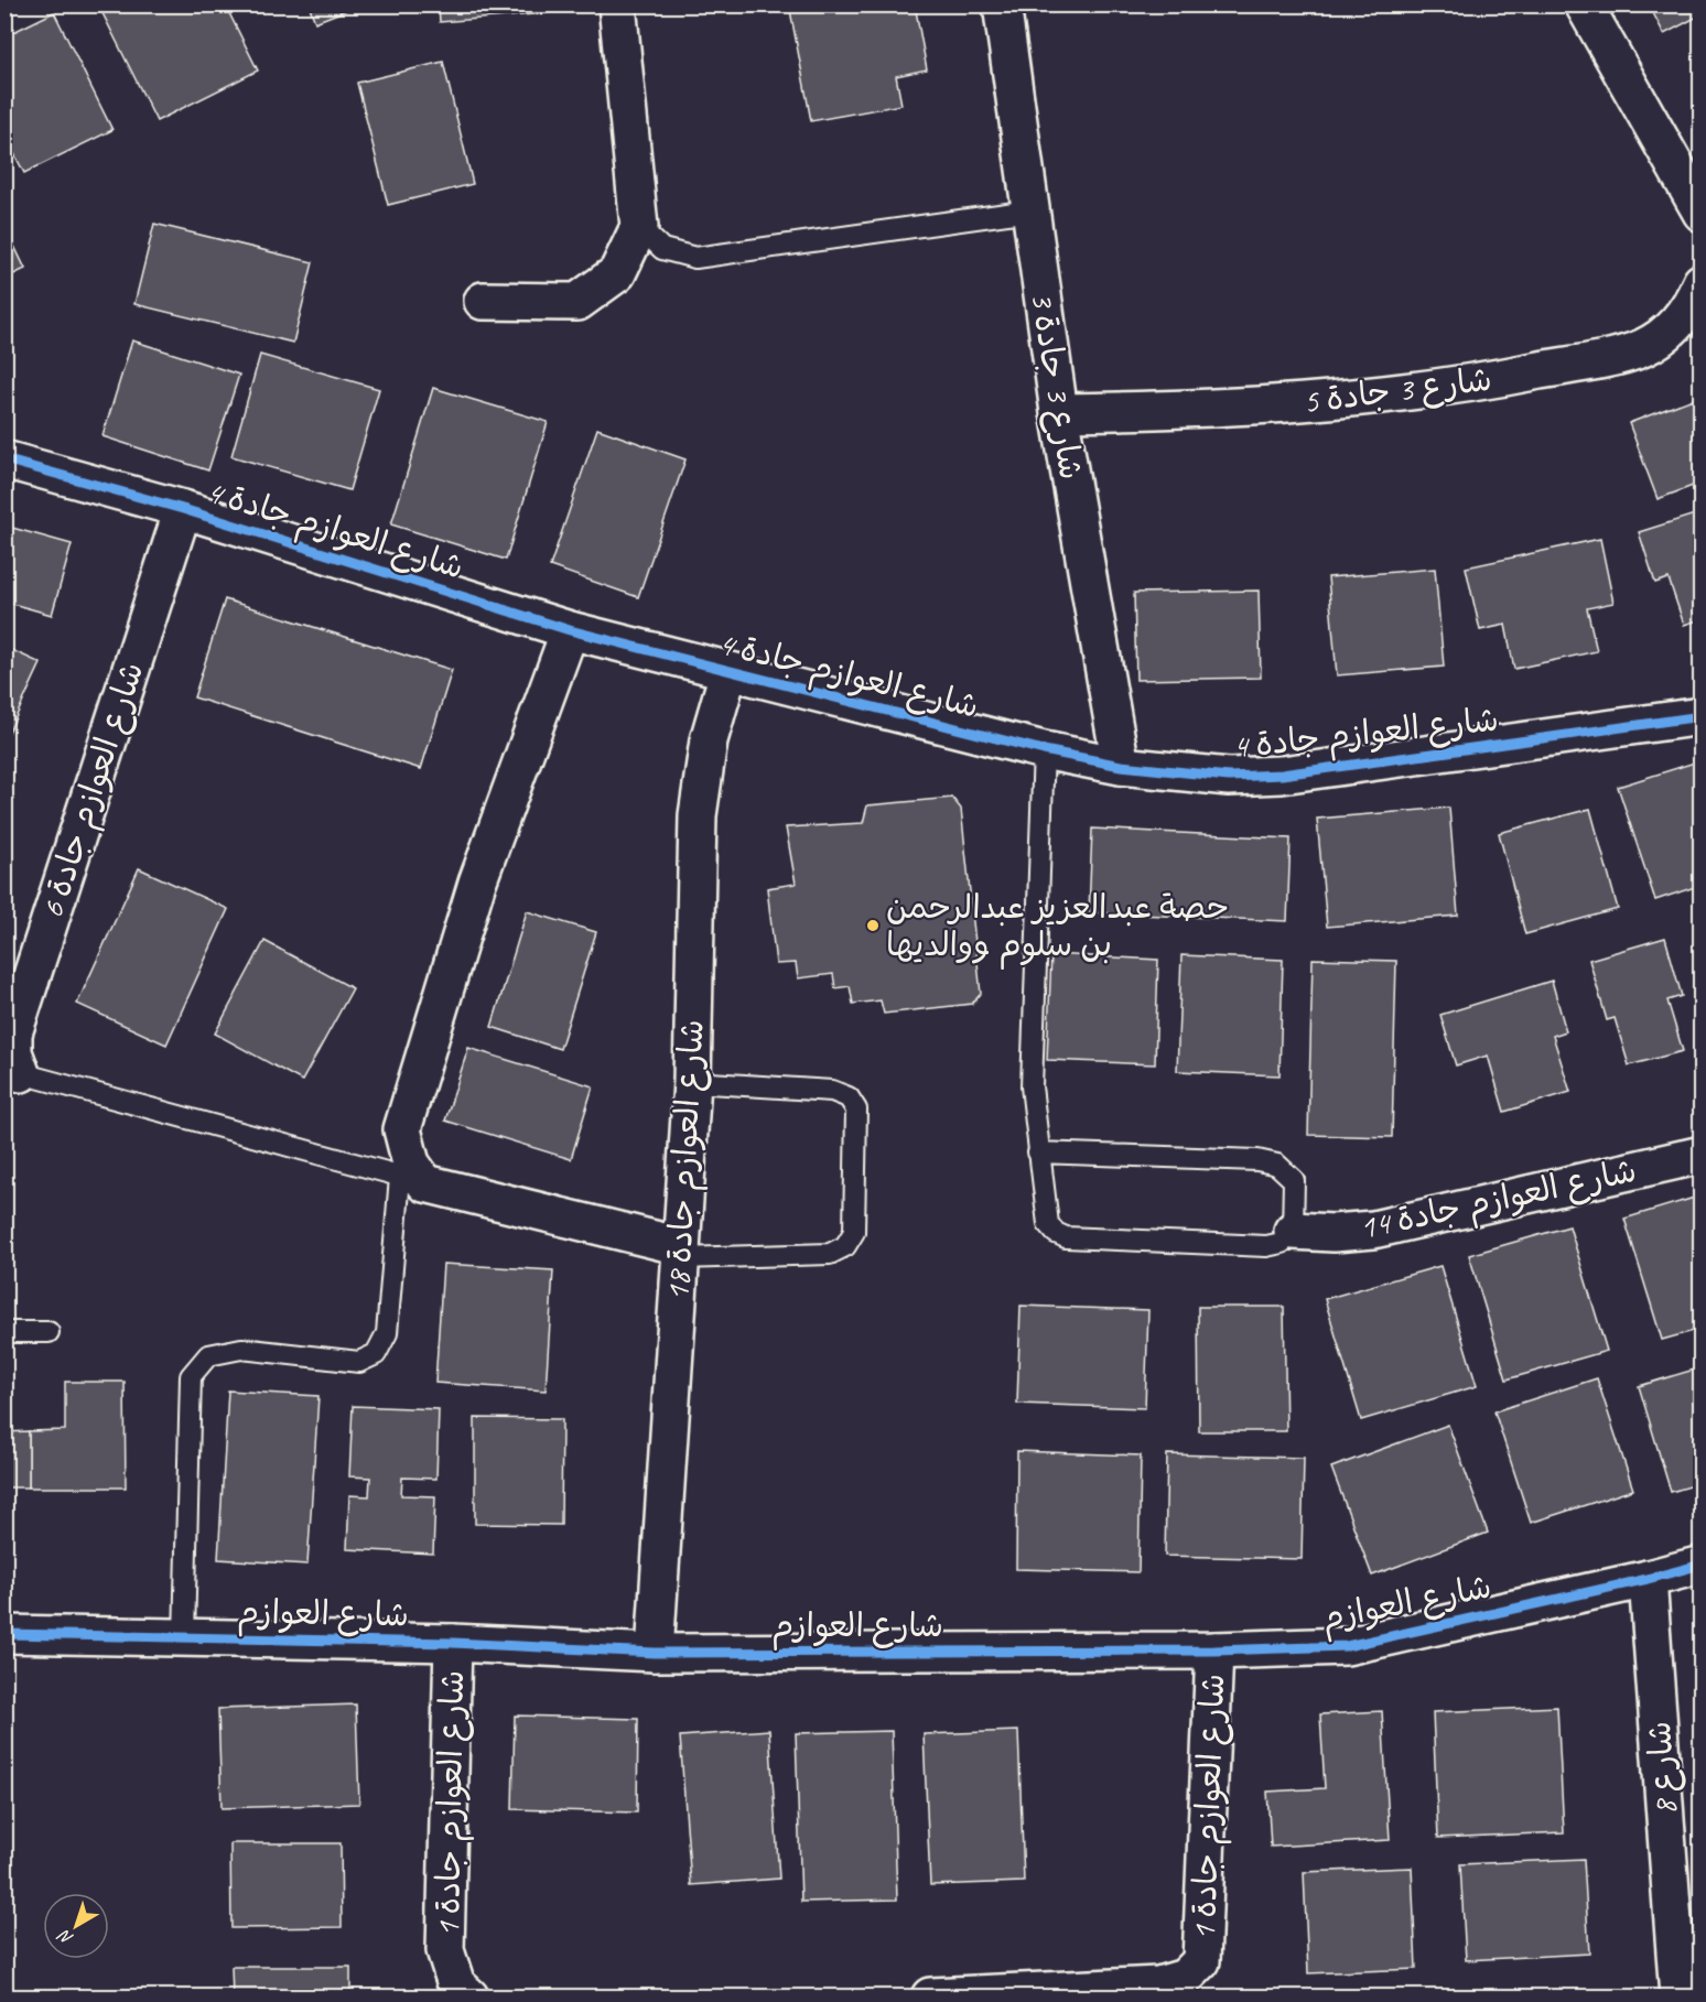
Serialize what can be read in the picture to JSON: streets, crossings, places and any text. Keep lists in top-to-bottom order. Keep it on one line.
{"streets":{"street":["شارع 3 جادة 3","شارع 3 جادة 5","شارع العوازم جادة 4","شارع العوازم جادة 6","شارع العوازم جادة 18","شارع العوازم جادة 14","شارع العوازم","شارع 8","شارع العوازم جادة 1"]},"crossings":[["شارع 3 جادة 3","شارع 3 جادة 5"],["شارع 3 جادة 3","شارع العوازم جادة 4"],["شارع العوازم جادة 4","شارع العوازم جادة 6"],["شارع العوازم جادة 4","شارع العوازم جادة 18"],["شارع العوازم جادة 18","شارع العوازم"],["شارع العوازم","شارع 8"],["شارع العوازم","شارع العوازم جادة 1"]],"places":["حصة عبدالعزيز عبدالرحمن بن سلوم ووالديها"],"north":"bottom left"}
